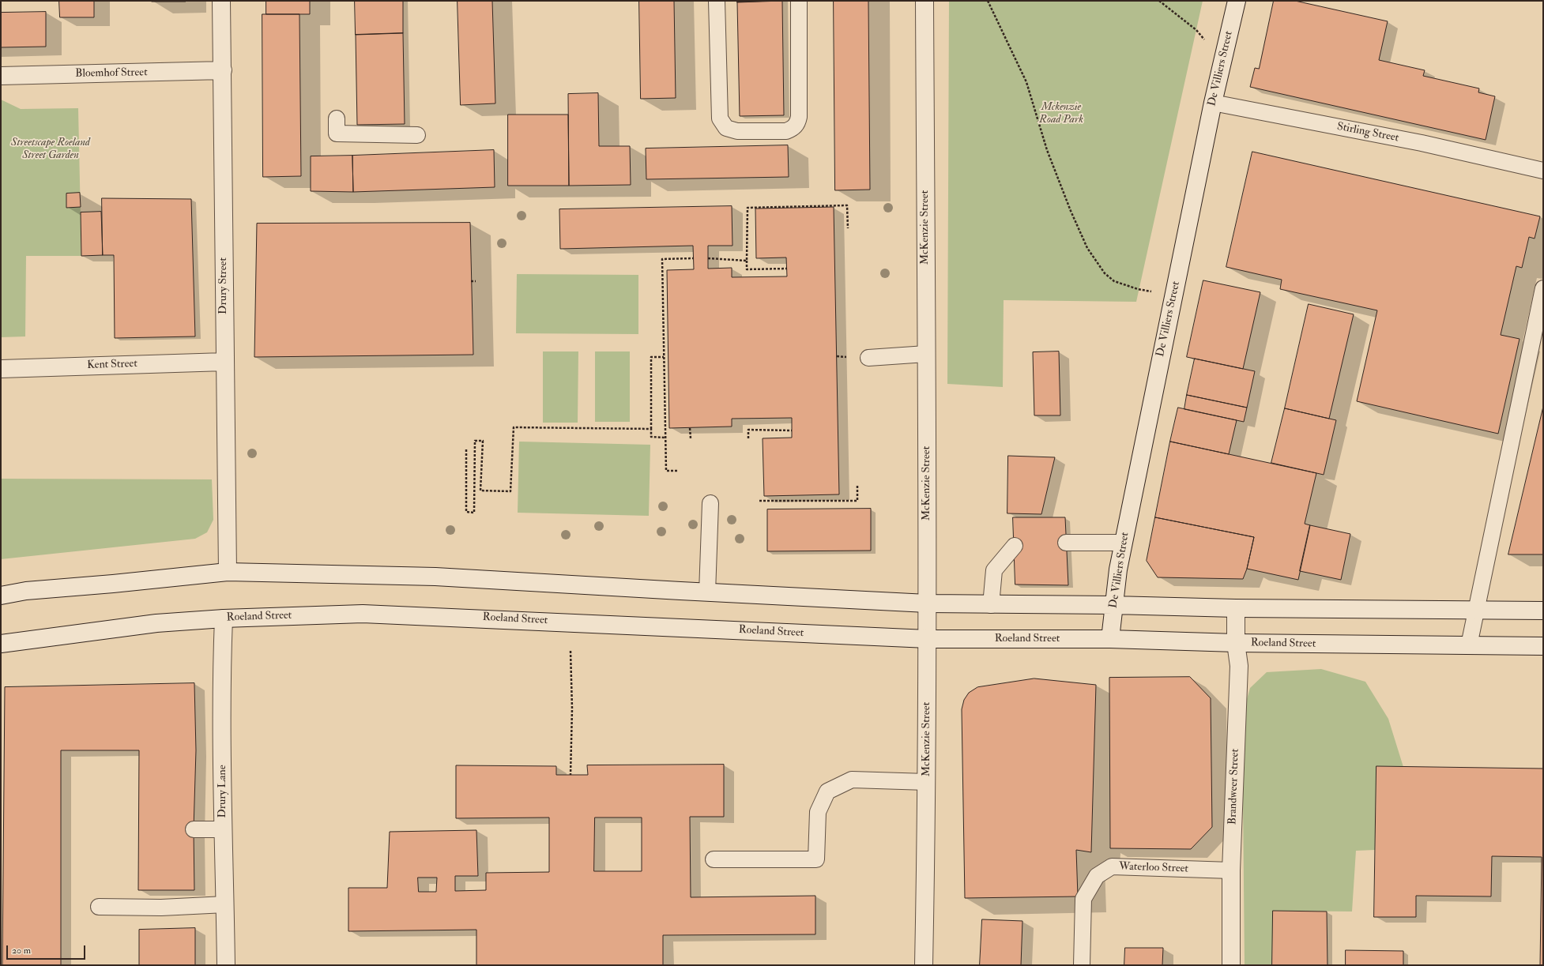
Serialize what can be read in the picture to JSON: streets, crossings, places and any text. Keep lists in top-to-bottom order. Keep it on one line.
{"streets":{"main road":["De Villiers Street","Bloemhof Street","McKenzie Street","Drury Street","Kent Street","Roeland Street","Brandweer Street","Drury Lane"],"lane":["Stirling Street","Waterloo Street"]},"crossings":[["De Villiers Street","Stirling Street"],["De Villiers Street","Roeland Street"],["Bloemhof Street","Drury Street"],["McKenzie Street","Roeland Street"],["Drury Street","Kent Street"],["Roeland Street","Brandweer Street"],["Roeland Street","Drury Lane"],["Brandweer Street","Waterloo Street"]],"parks":["Mckenzie Road Park","Streetscape Roeland Street Garden"],"scale_bar":"20 m"}
